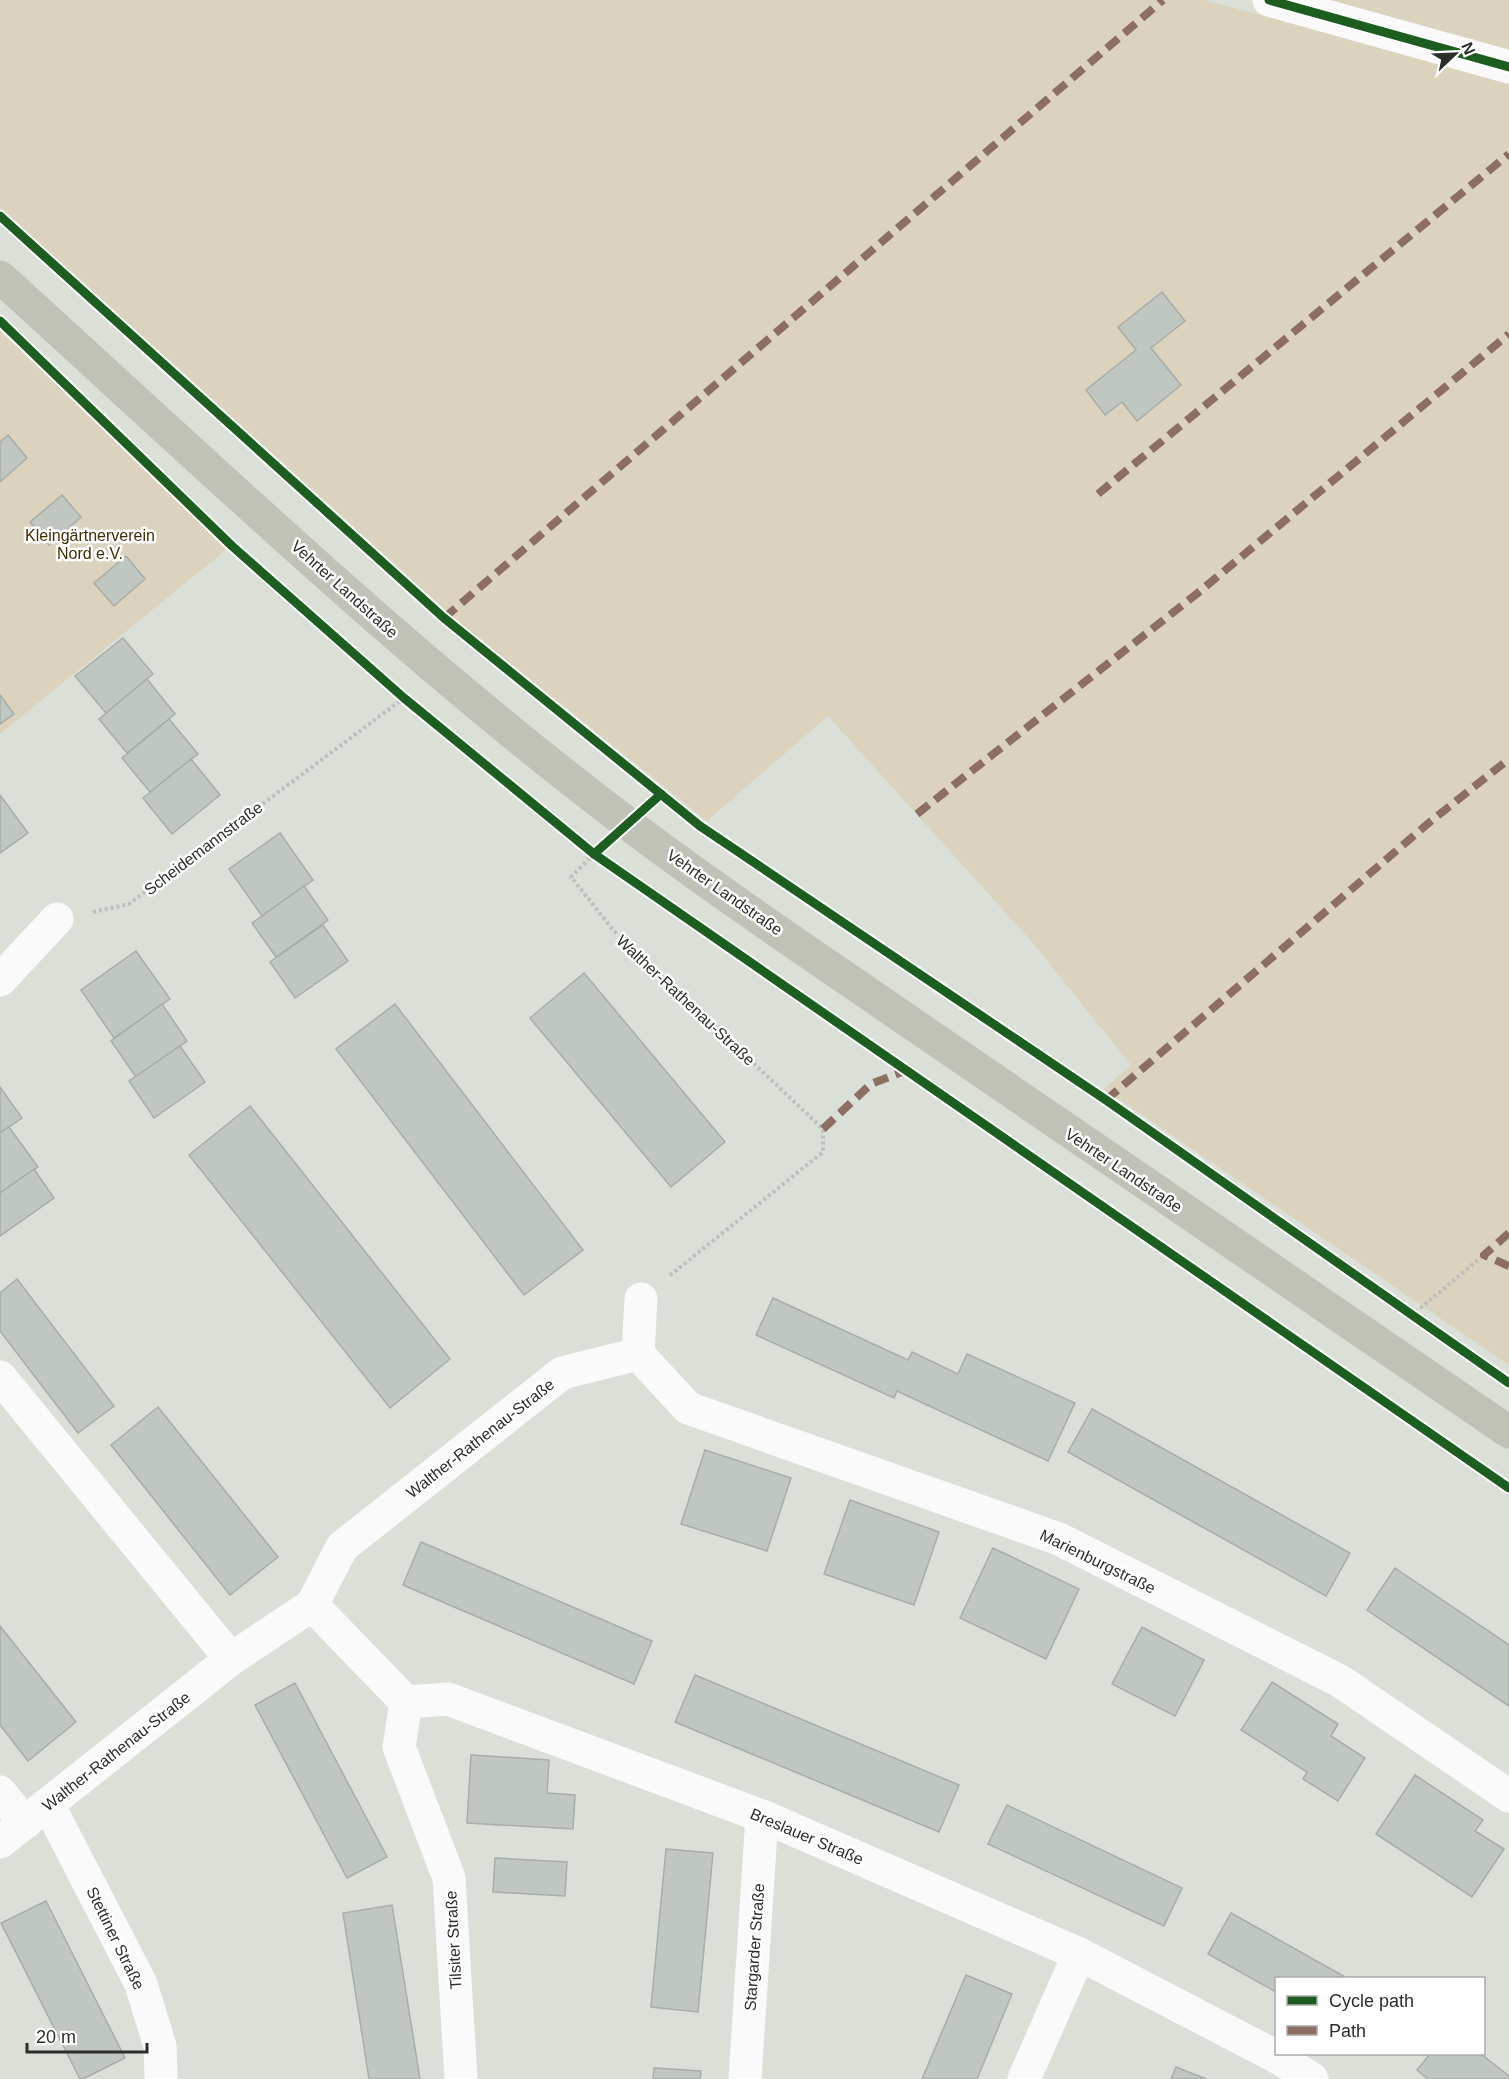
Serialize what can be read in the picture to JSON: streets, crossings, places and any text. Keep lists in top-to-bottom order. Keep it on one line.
{"streets":{"main road":["Vehrter Landstraße"],"street":["Walther-Rathenau-Straße","Marienburgstraße","Breslauer Straße","Stettiner Straße","Tilsiter Straße","Stargarder Straße"],"path":["Scheidemannstraße"]},"crossings":[["Walther-Rathenau-Straße","Marienburgstraße"],["Walther-Rathenau-Straße","Stettiner Straße"],["Breslauer Straße","Tilsiter Straße"],["Breslauer Straße","Stargarder Straße"]],"parks":["Kleingärtnerverein Nord e.V."],"legend":["Cycle path","Path"],"scale_bar":"20 m","north":"top right"}
